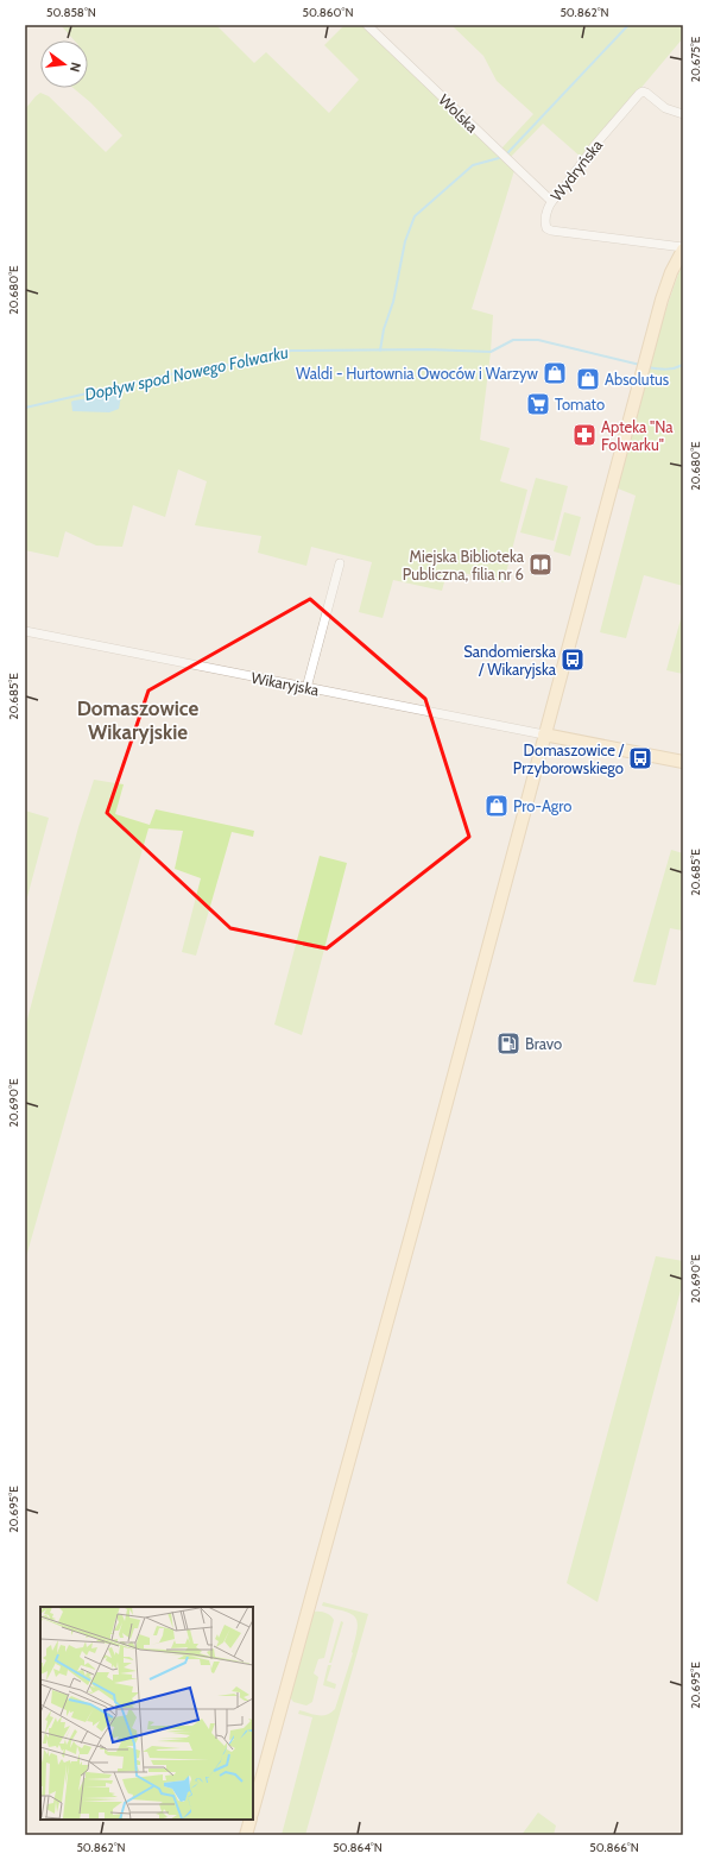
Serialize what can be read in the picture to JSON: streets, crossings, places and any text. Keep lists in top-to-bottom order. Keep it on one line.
{"streets":{"street":["Wolska","Wydryńska","Wikaryjska"]},"crossings":[["Wolska","Wydryńska"]],"districts":["Domaszowice Wikaryjskie"],"water":["Dopływ spod Nowego Folwarku"],"places":{"shop":["Waldi - Hurtownia Owoców i Warzyw","Absolutus","Pro-Agro"],"supermarket":["Tomato"],"pharmacy":["Apteka \"Na Folwarku\""],"library":["Miejska Biblioteka Publiczna, filia nr 6"],"bus stop":["Sandomierska / Wikaryjska","Domaszowice / Przyborowskiego"],"fuel station":["Bravo"]},"north":"right","coordinates":["50.858°N","50.860°N","50.862°N","20.675°E","20.680°E","20.685°E","20.690°E","20.695°E","50.864°N","50.866°N"]}
